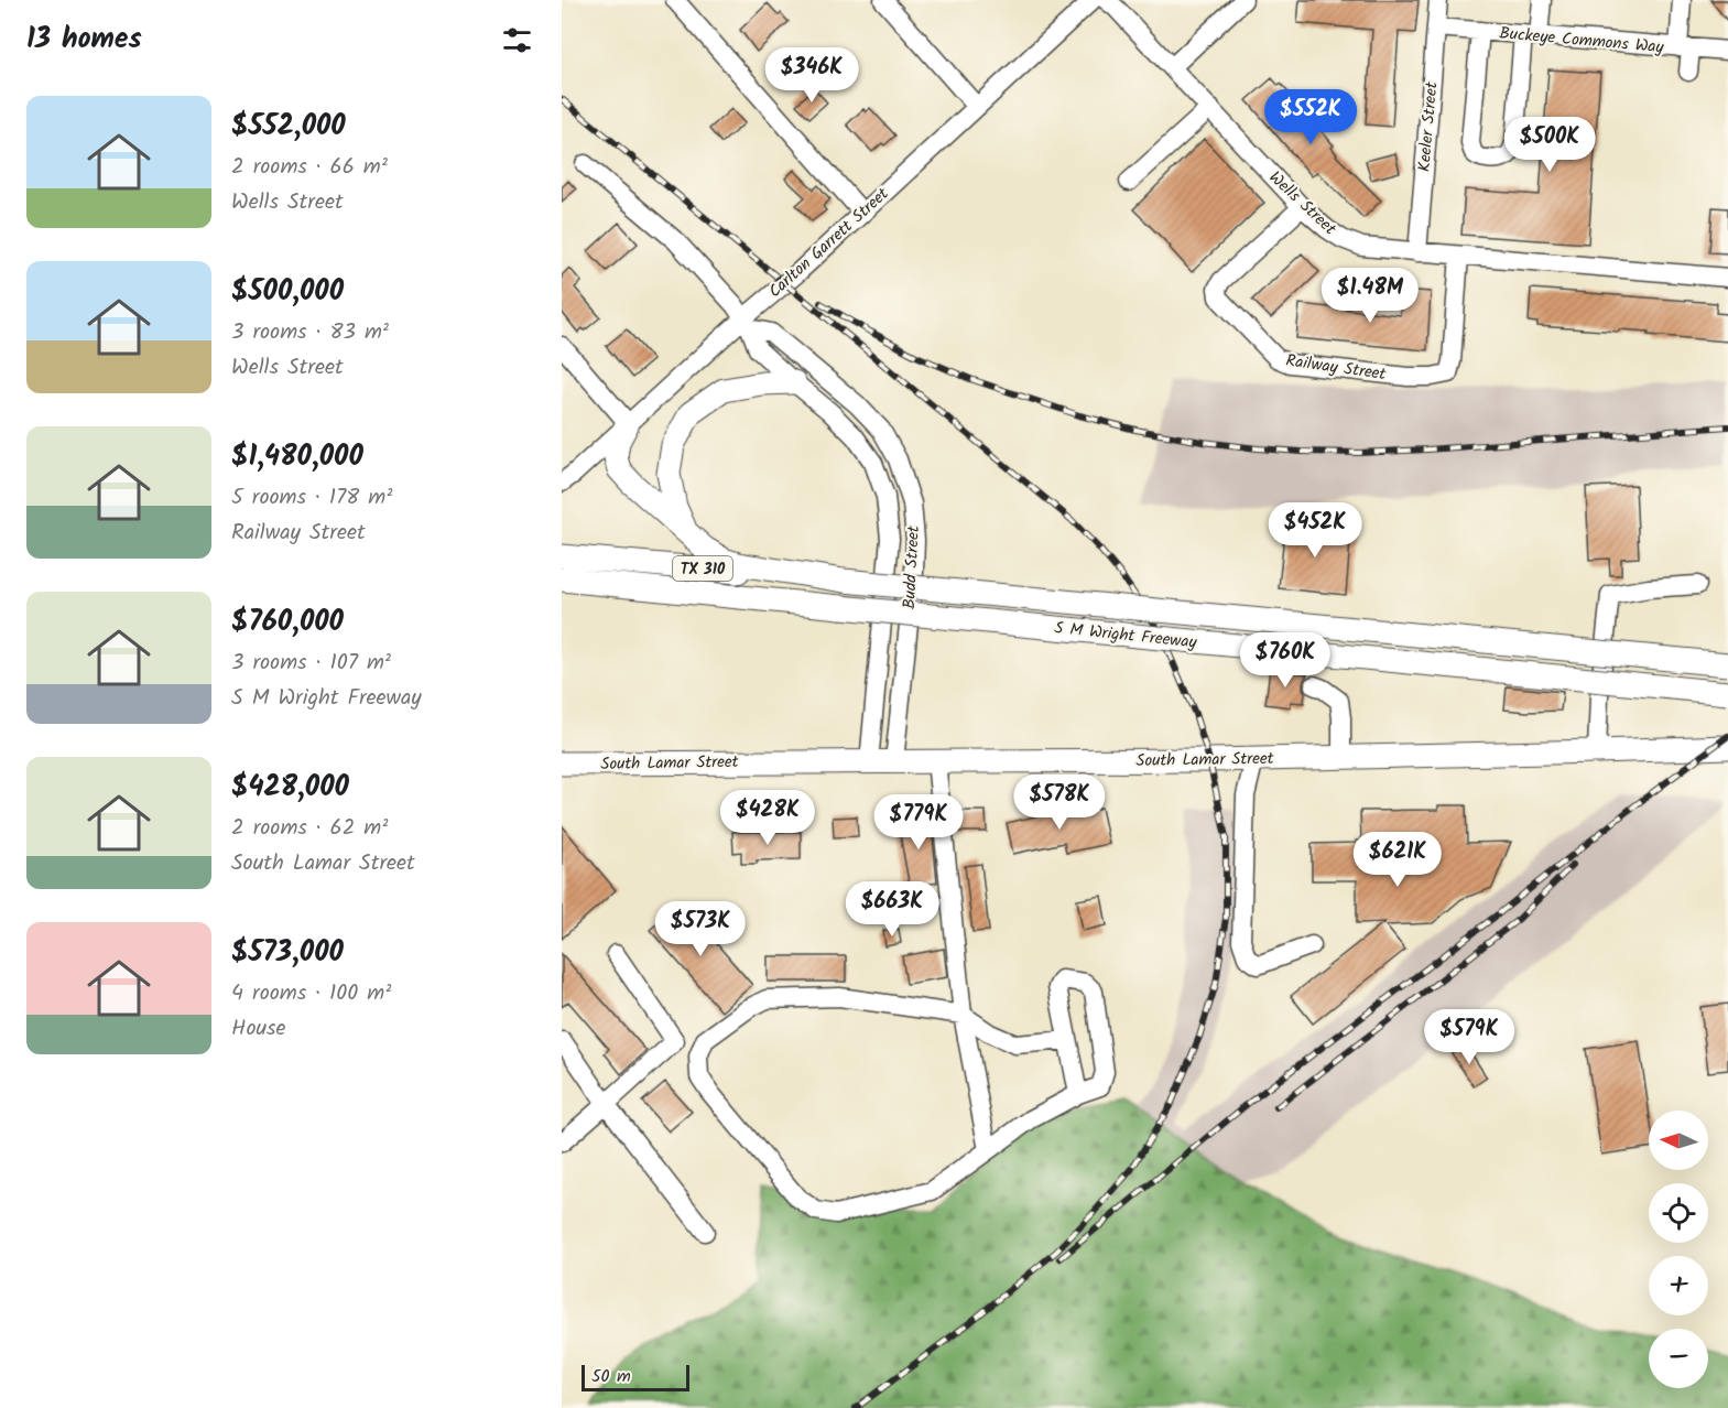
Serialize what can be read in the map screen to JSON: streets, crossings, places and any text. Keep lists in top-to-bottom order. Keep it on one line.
{"streets":{"main road":["TX 310","S M Wright Freeway","South Lamar Street"],"street":["Buckeye Commons Way","Keeler Street","Wells Street","Carlton Garrett Street","Railway Street","Budd Street"]},"crossings":[["Buckeye Commons Way","Keeler Street"],["Keeler Street","Wells Street"],["Wells Street","Railway Street"],["Carlton Garrett Street","Budd Street"],["Budd Street","South Lamar Street"]],"scale_bar":"50 m","north":"left","page":{"heading":"13 homes","price":["$346K","$552K","$500K","$1.48M","$452K","$760K","$578K","$428K","$779K","$621K","$663K","$573K","$579K"],"list":[{"name":"$552,000","note":"2 rooms · 66 m² · Wells Street"},{"name":"$500,000","note":"3 rooms · 83 m² · Wells Street"},{"name":"$1,480,000","note":"5 rooms · 178 m² · Railway Street"},{"name":"$760,000","note":"3 rooms · 107 m² · S M Wright Freeway"},{"name":"$428,000","note":"2 rooms · 62 m² · South Lamar Street"},{"name":"$573,000","note":"4 rooms · 100 m² · House"}],"map_buttons":["+","−"],"scale":"50 m"}}
